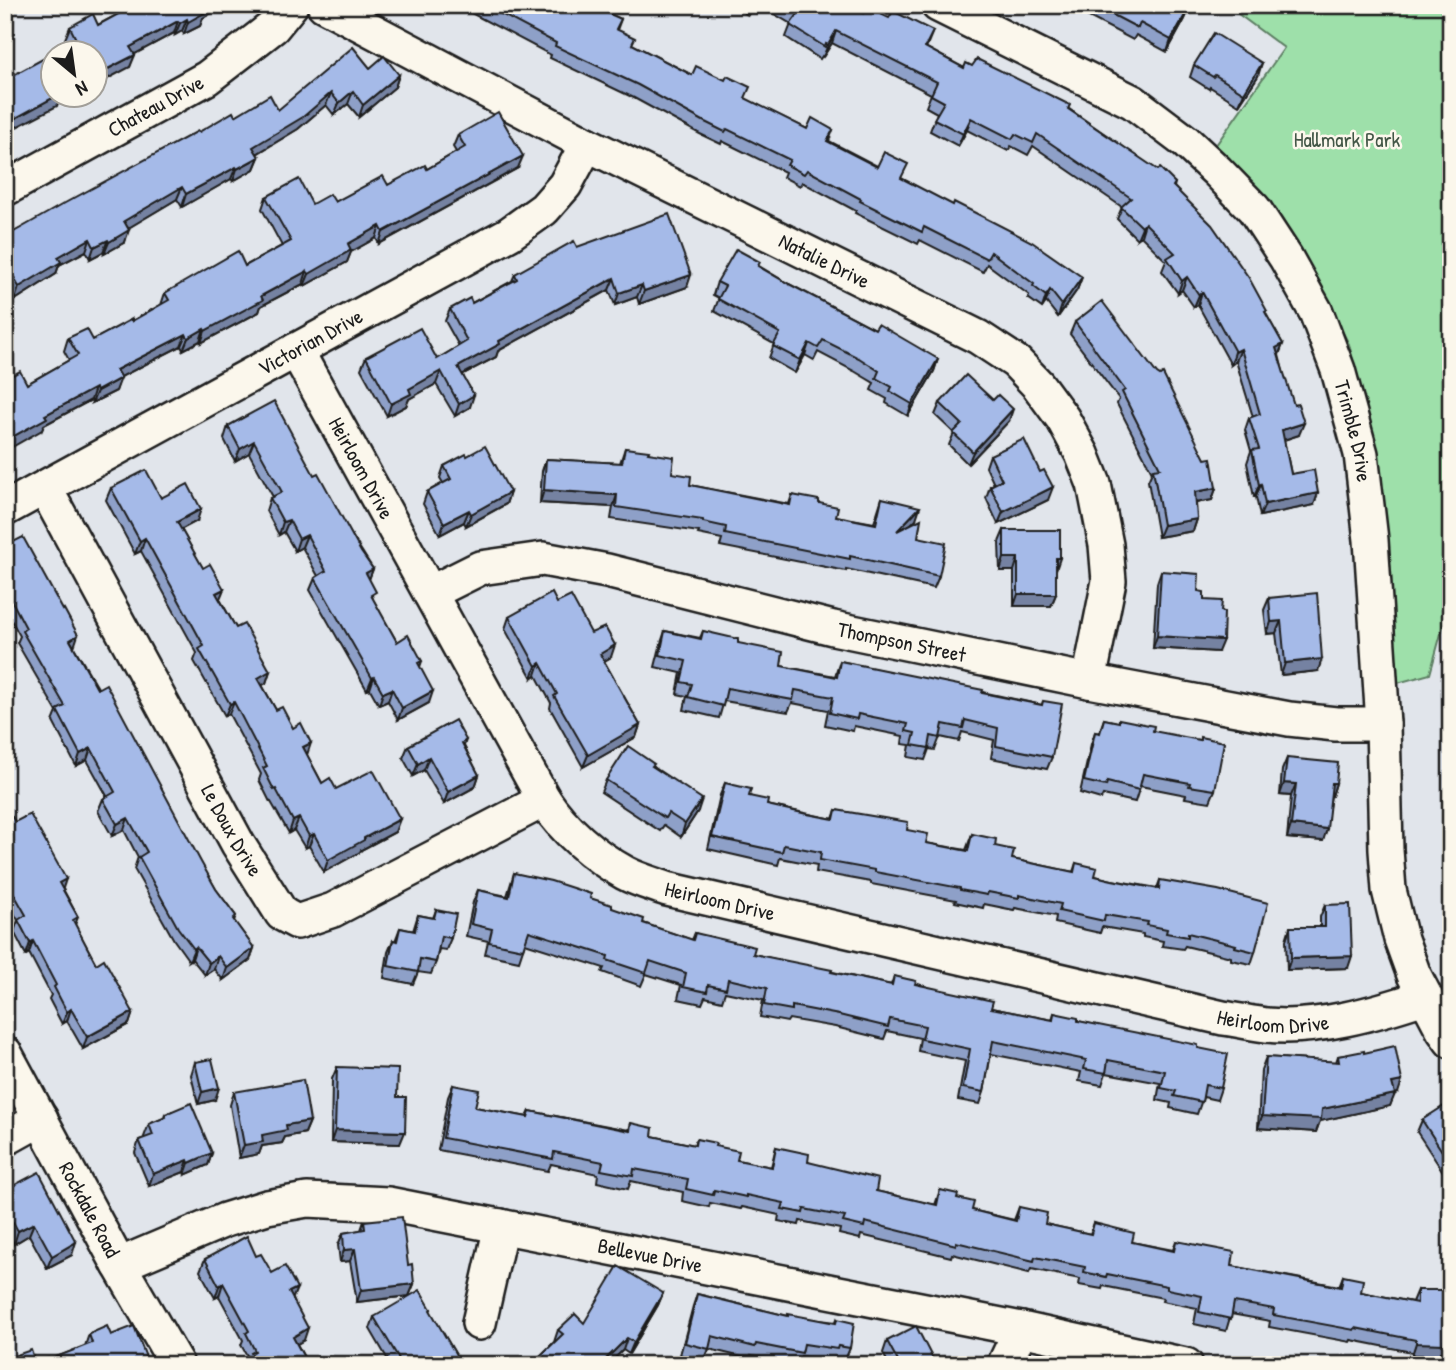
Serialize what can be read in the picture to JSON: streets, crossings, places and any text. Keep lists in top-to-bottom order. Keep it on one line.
{"streets":{"street":["Chateau Drive","Natalie Drive","Victorian Drive","Trimble Drive","Heirloom Drive","Thompson Street","Le Doux Drive","Rockdale Road","Bellevue Drive"]},"crossings":[["Natalie Drive","Victorian Drive"],["Natalie Drive","Thompson Street"],["Victorian Drive","Heirloom Drive"],["Victorian Drive","Le Doux Drive"],["Trimble Drive","Heirloom Drive"],["Trimble Drive","Thompson Street"],["Heirloom Drive","Thompson Street"],["Heirloom Drive","Le Doux Drive"],["Rockdale Road","Bellevue Drive"]],"parks":["Hallmark Park"],"north":"bottom right"}
